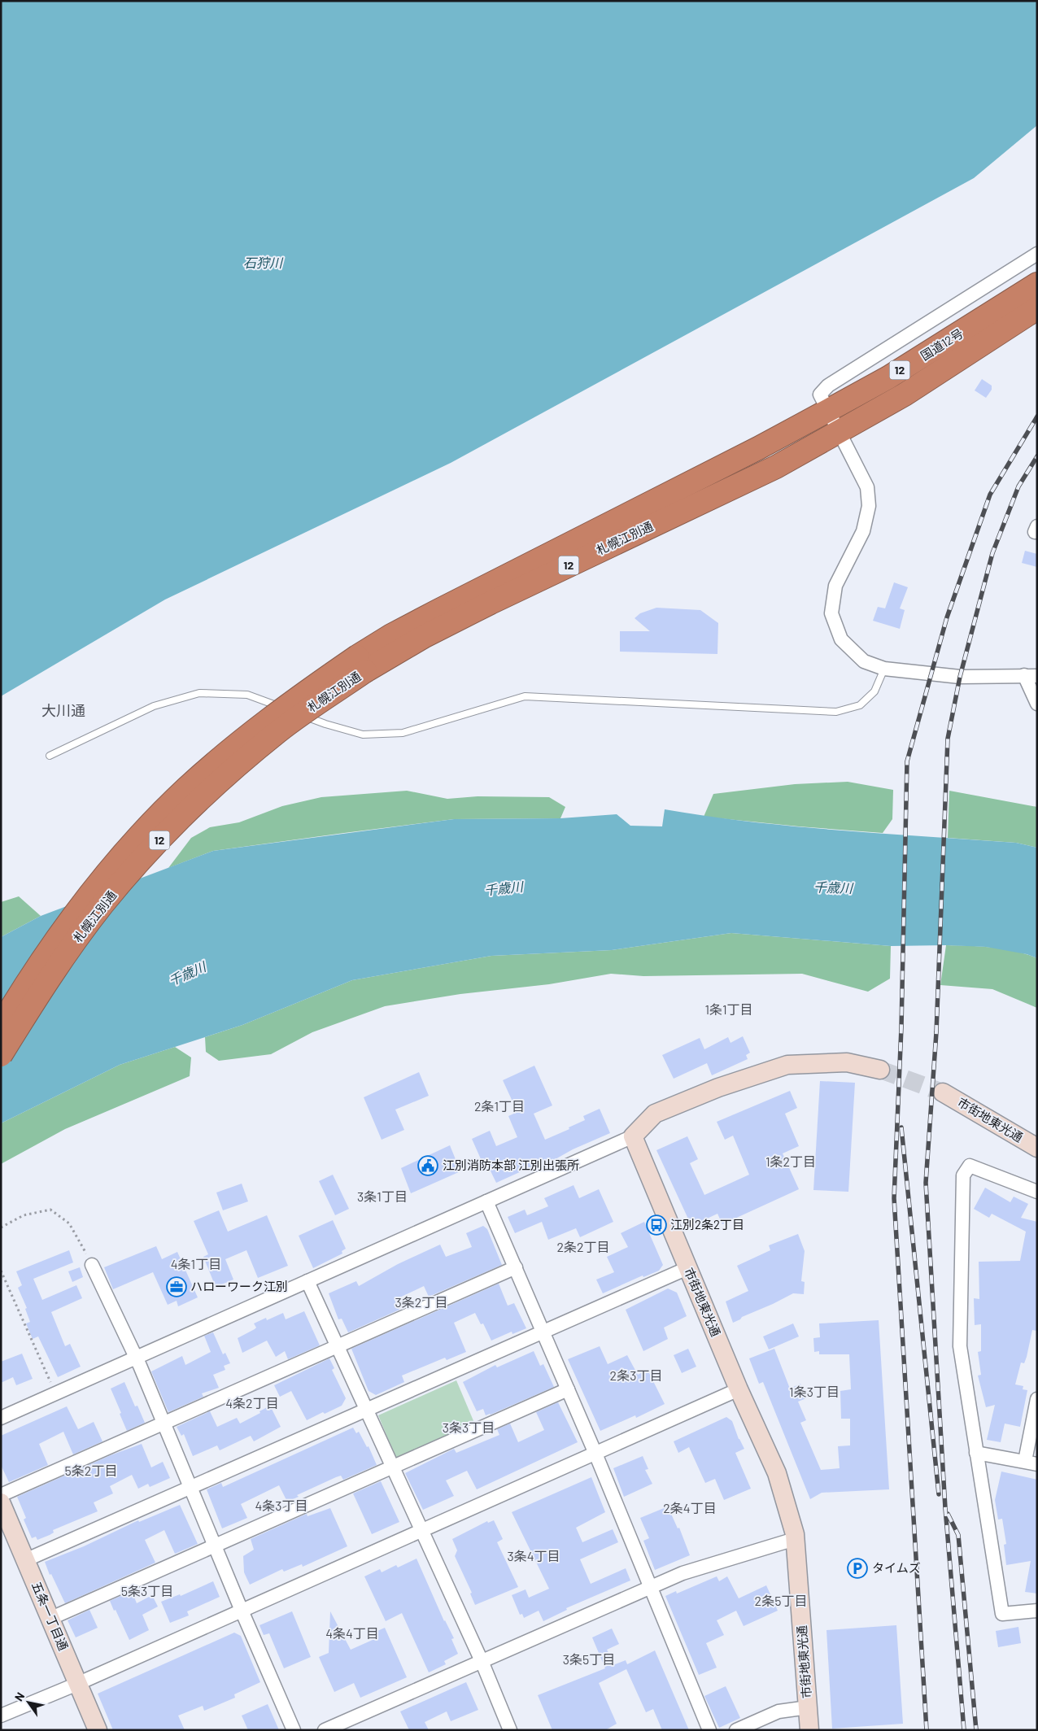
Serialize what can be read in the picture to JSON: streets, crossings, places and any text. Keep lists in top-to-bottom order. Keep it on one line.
{"streets":{"highway":["国道12号","12","札幌江別通"],"street":["市街地東光通","五条一丁目通"]},"crossings":[["国道12号","札幌江別通"]],"districts":["大川通","1条1丁目","2条1丁目","1条2丁目","3条1丁目","2条2丁目","4条1丁目","3条2丁目","2条3丁目","1条3丁目","4条2丁目","3条3丁目","5条2丁目","4条3丁目","2条4丁目","3条4丁目","5条3丁目","2条5丁目","4条4丁目","3条5丁目"],"water":["石狩川","千歳川"],"places":{"public building":["江別消防本部 江別出張所"],"bus stop":["江別2条2丁目"],"office":["ハローワーク江別"],"parking":["タイムズ"]},"north":"top left"}
